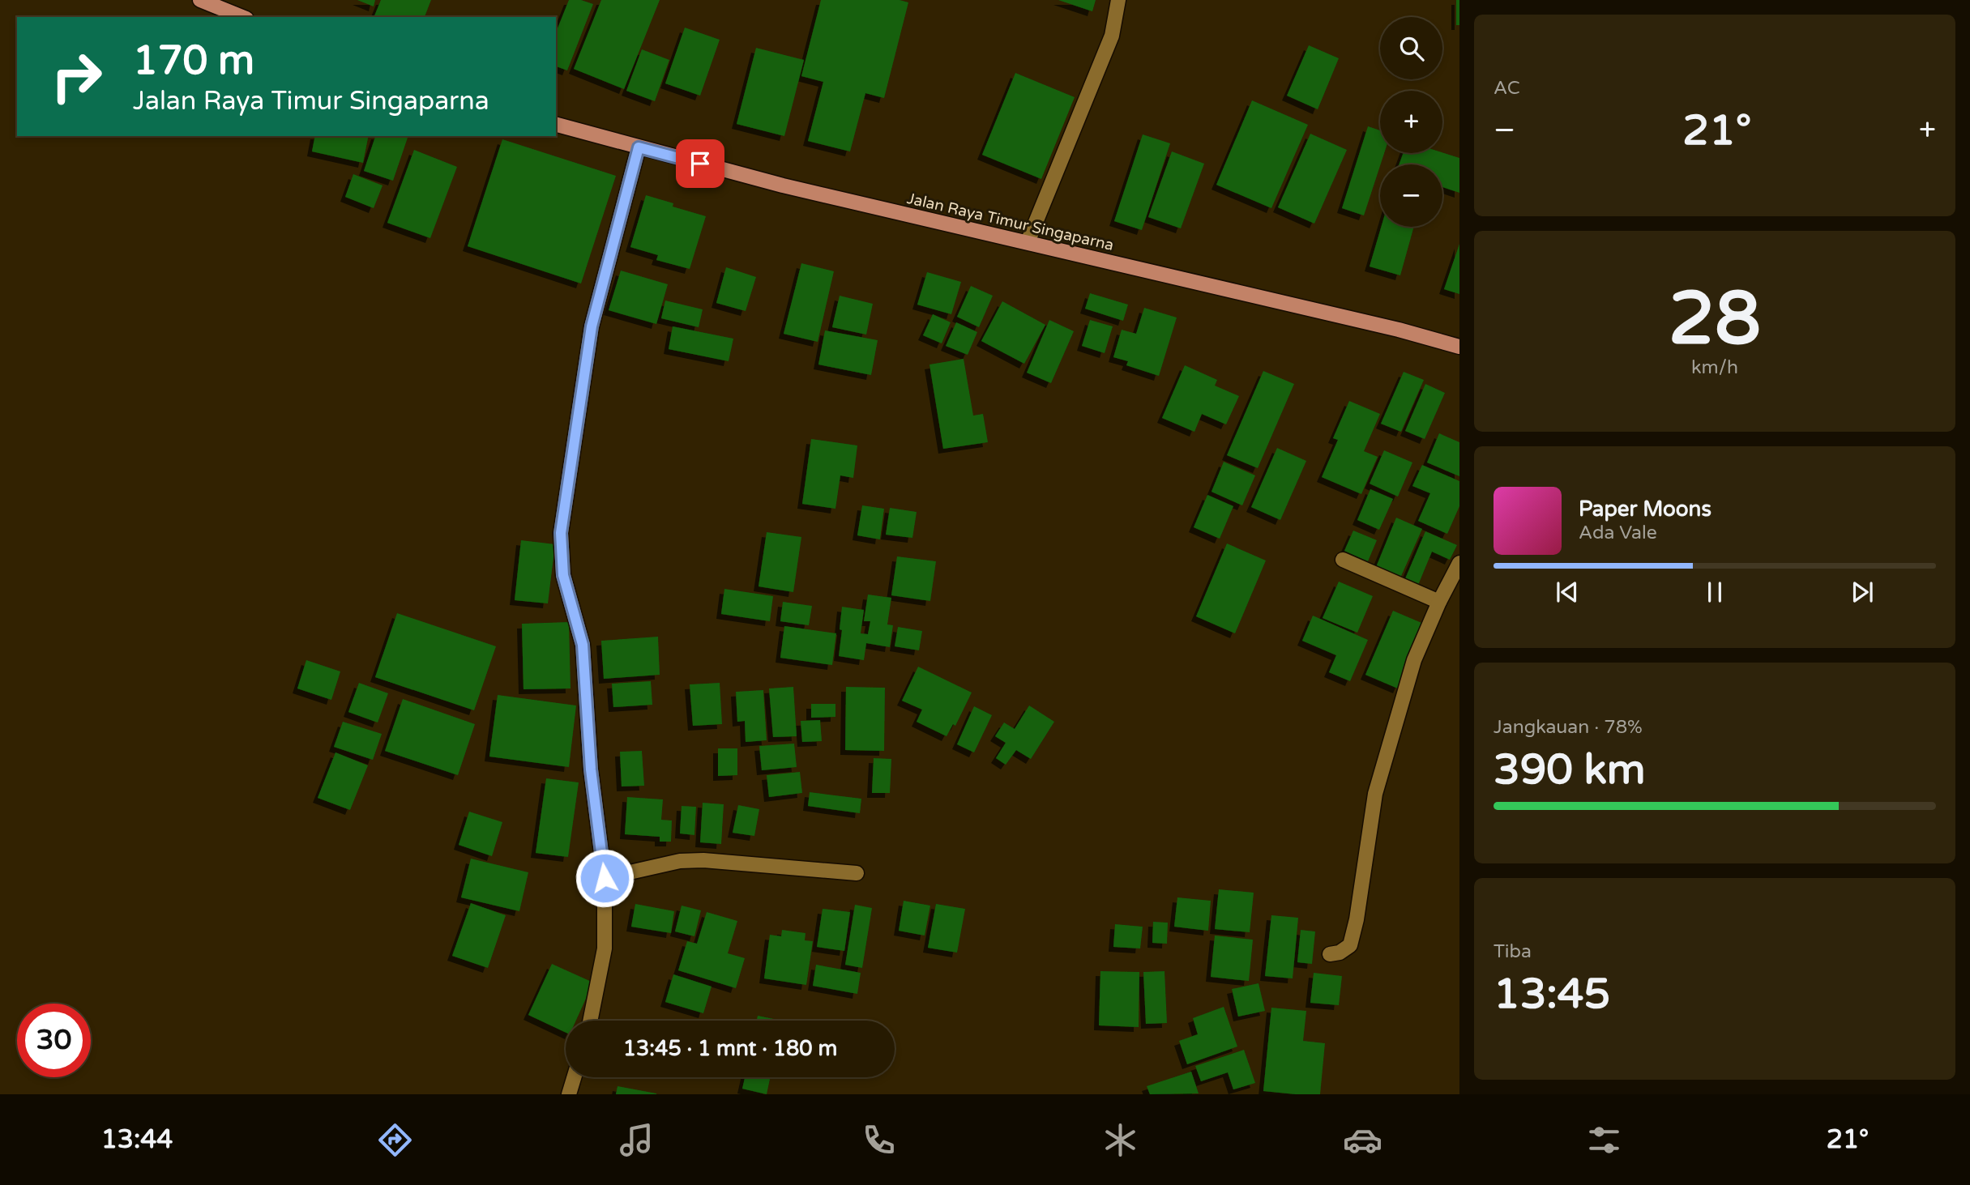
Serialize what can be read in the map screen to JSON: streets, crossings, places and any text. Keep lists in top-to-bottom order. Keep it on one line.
{"streets":{"main road":["Jalan Raya Timur Singaparna"]},"page":{"tile":["AC",["28","km/h"],["Jangkauan · 78%","390 km"],["Tiba","13:45"]],"map_buttons":["+","−"],"turn":["170 m","Jalan Raya Timur Singaparna"],"heat":["−","21°","+"],"song":["Paper Moons","Ada Vale"],"limit":"30","trip":"13:45 · 1 mnt · 180 m","tabs":["13:44","21°"]}}
